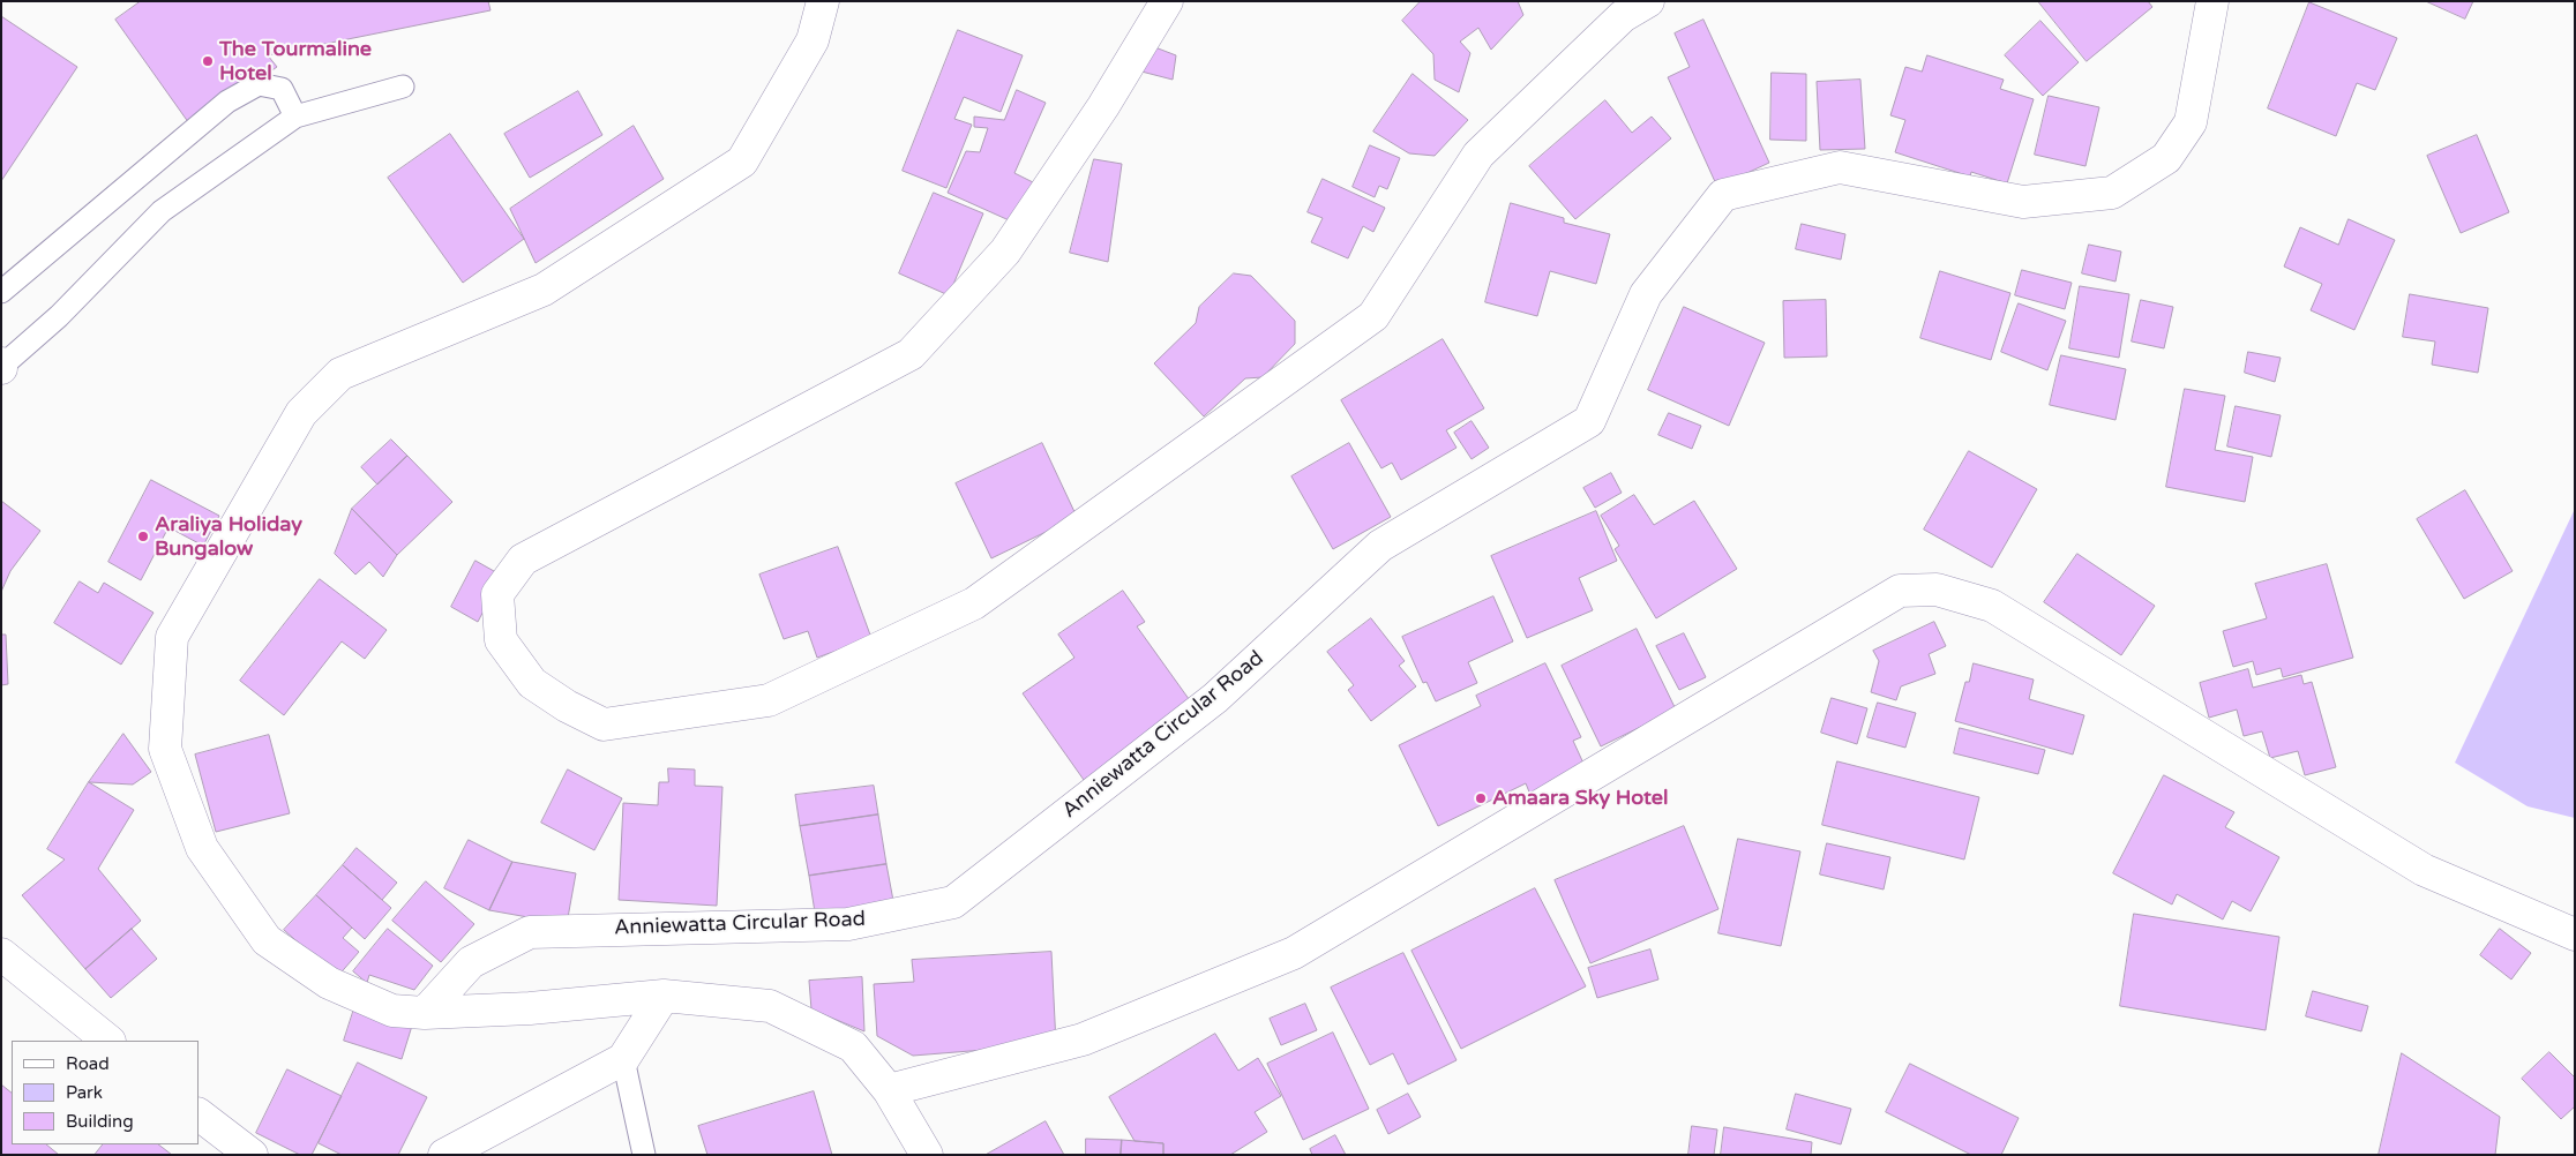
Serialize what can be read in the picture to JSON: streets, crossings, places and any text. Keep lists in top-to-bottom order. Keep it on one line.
{"streets":{"street":["Anniewatta Circular Road"]},"places":["The Tourmaline Hotel","Araliya Holiday Bungalow","Amaara Sky Hotel"],"legend":["Road","Park","Building"]}
